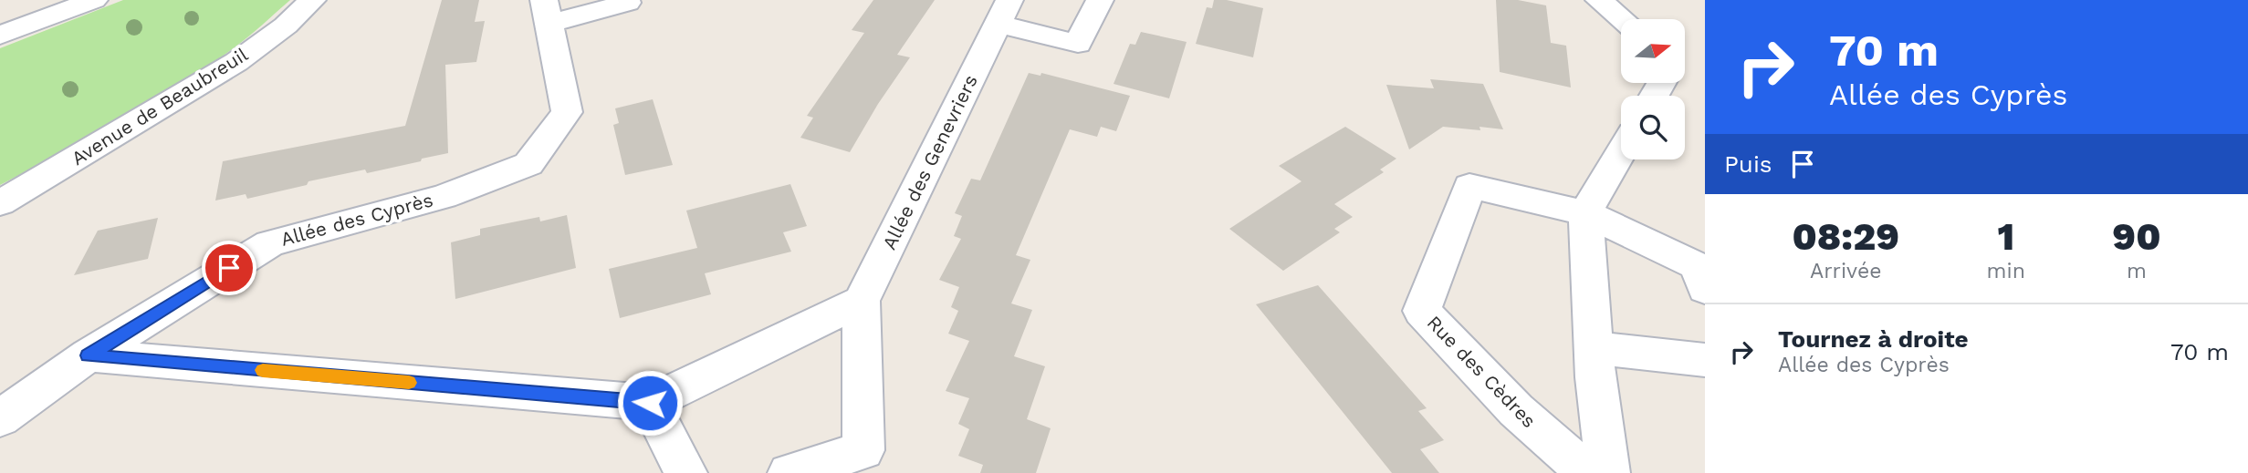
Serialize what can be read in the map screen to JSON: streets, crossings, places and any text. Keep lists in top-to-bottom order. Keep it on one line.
{"streets":{"street":["Avenue de Beaubreuil","Allée des Genevriers","Allée des Cyprès","Rue des Cèdres"]},"north":"right","page":{"turn":["70 m","Allée des Cyprès"],"then":"Puis","eta":["08:29","Arrivée","1","min","90","m"],"list":[{"name":"Tournez à droite","note":"Allée des Cyprès","value":"70 m"}]}}
